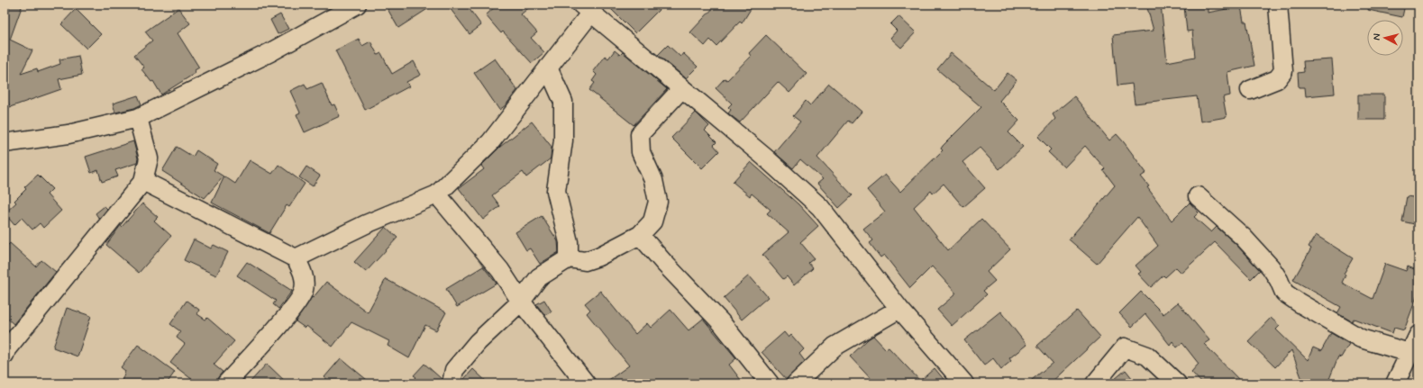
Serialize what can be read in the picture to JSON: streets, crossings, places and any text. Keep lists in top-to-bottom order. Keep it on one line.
{"north":"left"}
